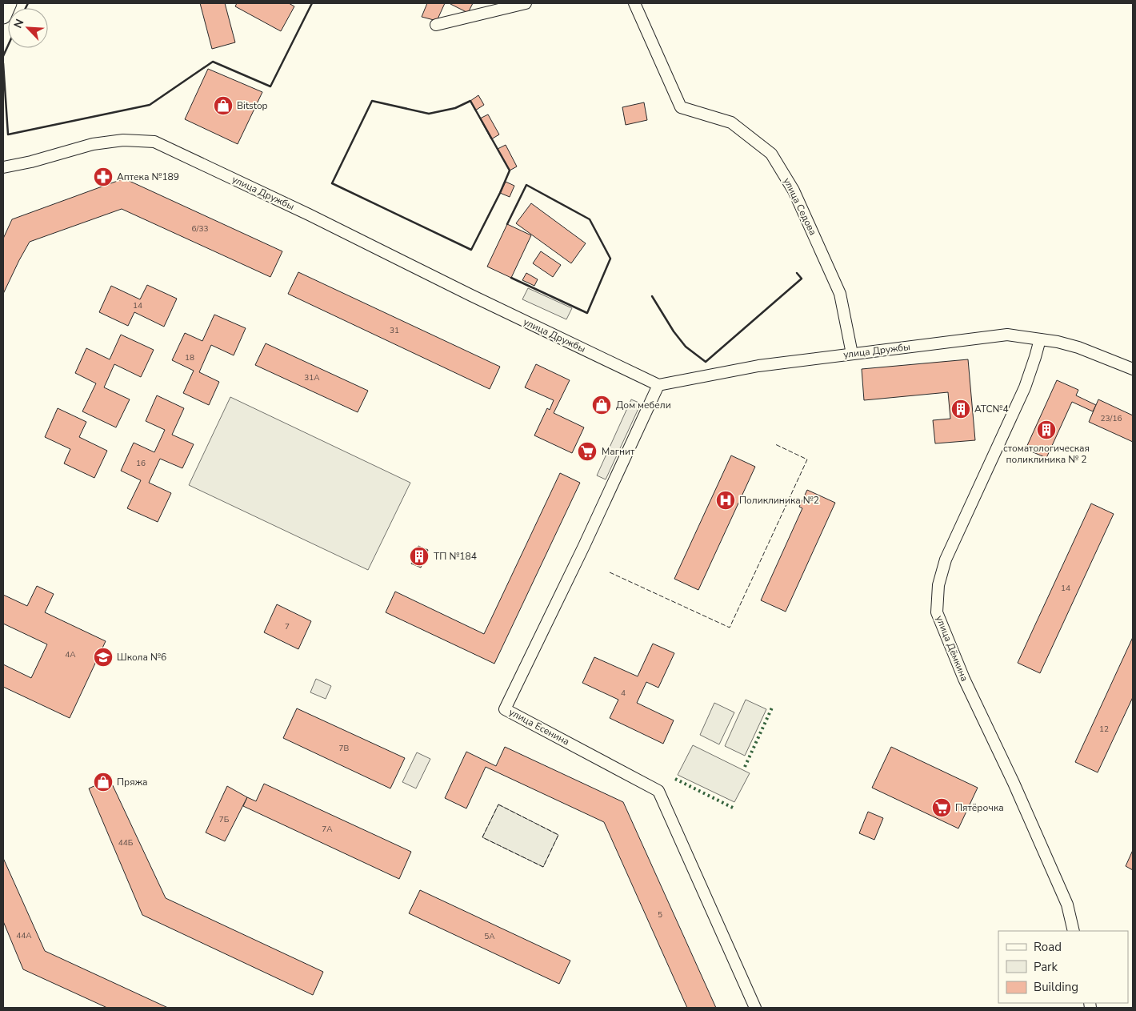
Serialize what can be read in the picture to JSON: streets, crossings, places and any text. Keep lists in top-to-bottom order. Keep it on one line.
{"streets":{"street":["улица Дружбы","улица Седова","улица Дёмкина","улица Есенина"]},"crossings":[["улица Дружбы","улица Седова"],["улица Дружбы","улица Дёмкина"],["улица Дружбы","улица Есенина"]],"places":{"shop":["Bitstop","Дом мебели","Пряжа"],"pharmacy":["Аптека №189"],"building":["АТС№4","стоматологическая поликлиника № 2","ТП №184"],"supermarket":["Магнит","Пятёрочка"],"hospital":["Поликлиника №2"],"school or university":["Школа №6"]},"house_numbers":["6/33","14","31","18","31А","23/16","16","14","7","4А","4","12","7В","7Б","7А","44Б","5","44А","5А"],"legend":["Road","Park","Building"],"north":"top left"}
